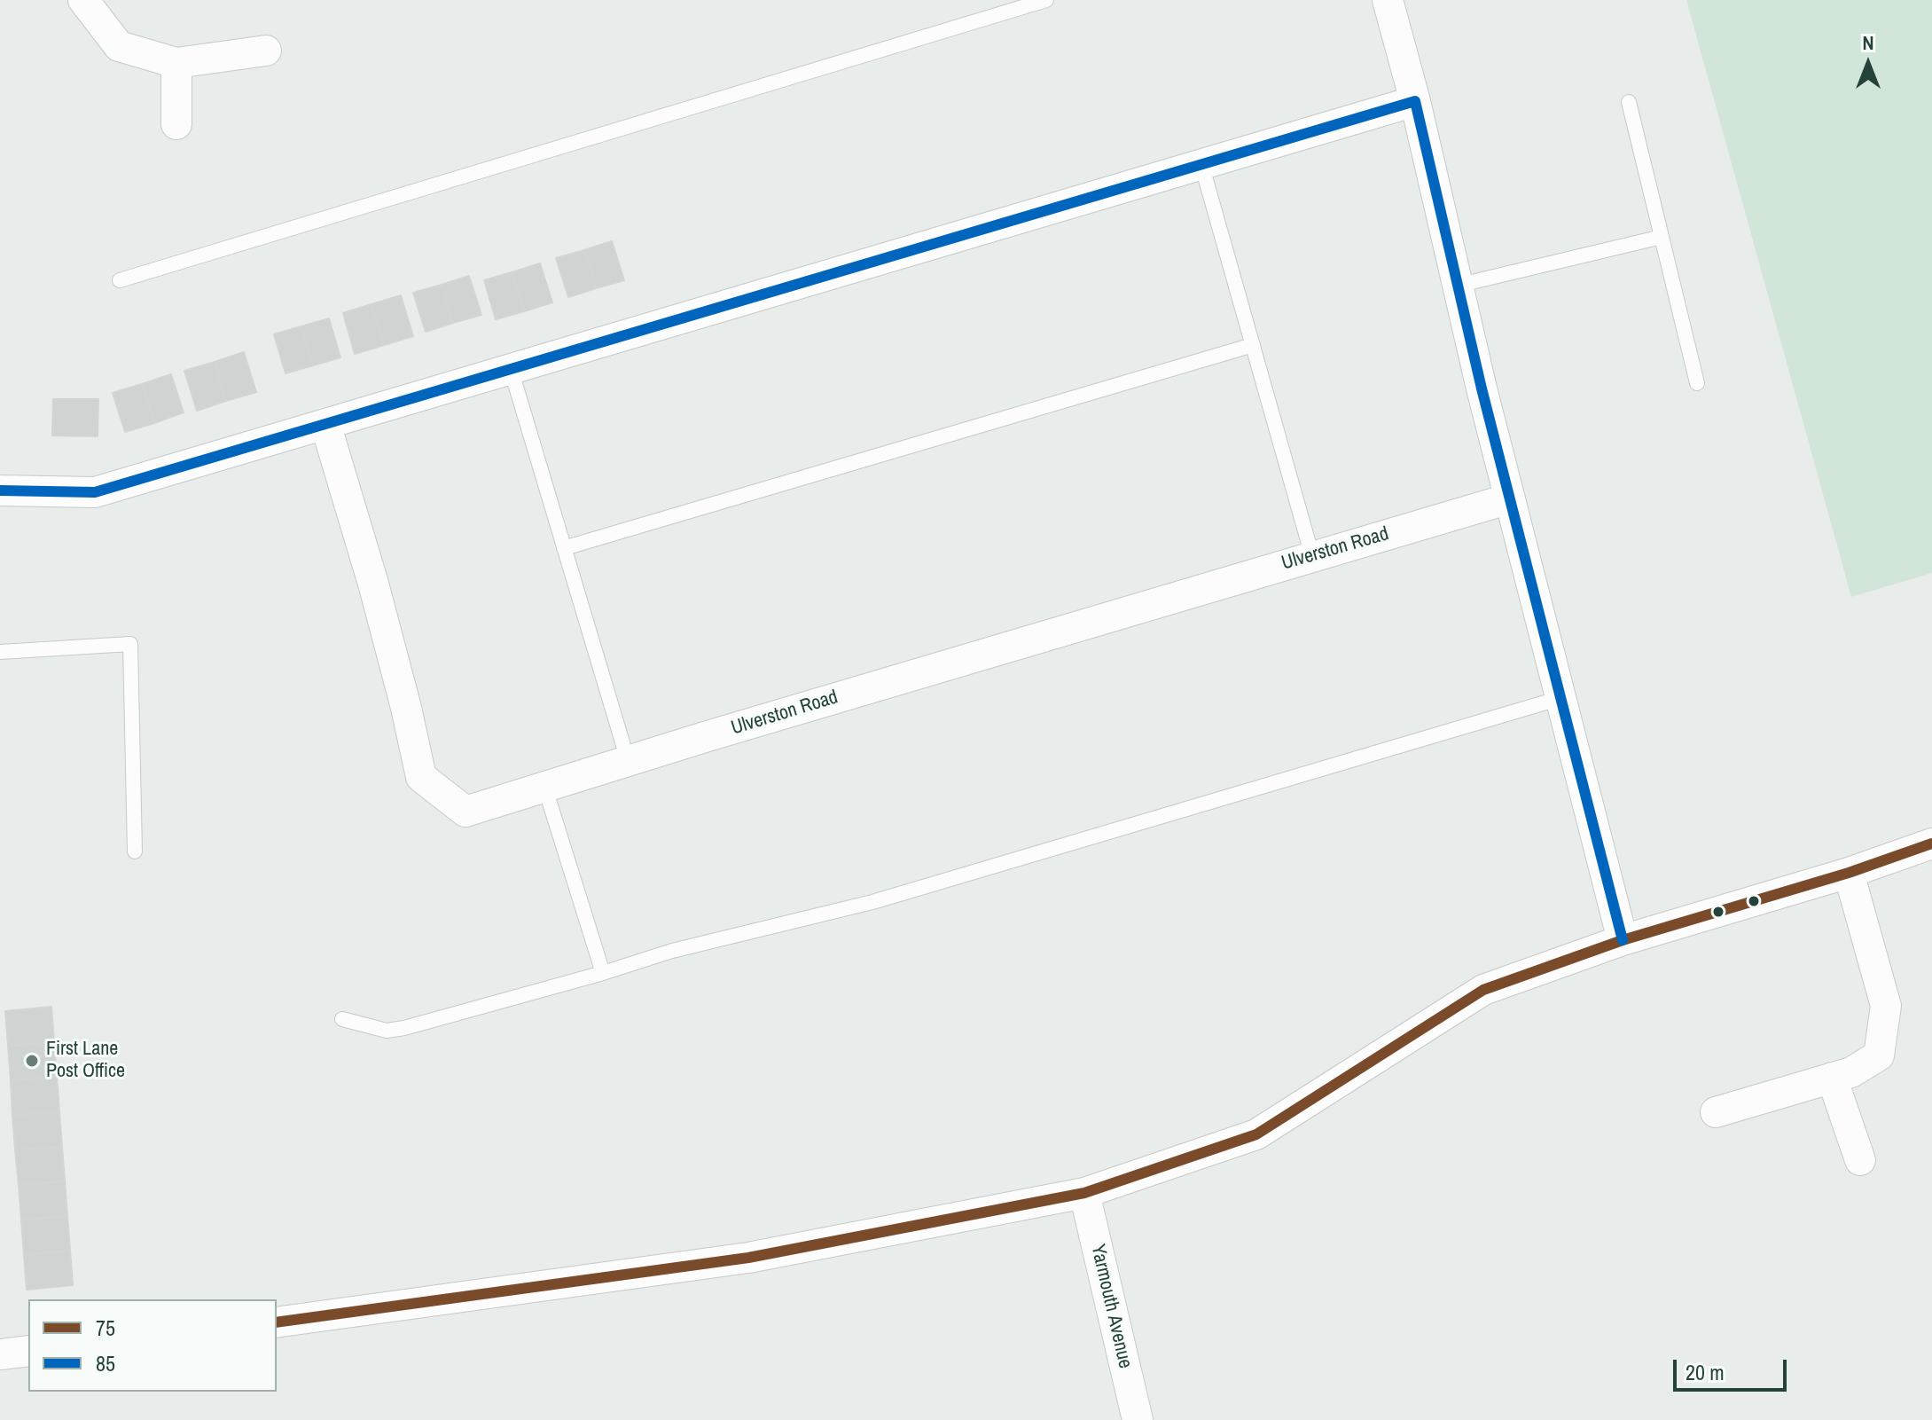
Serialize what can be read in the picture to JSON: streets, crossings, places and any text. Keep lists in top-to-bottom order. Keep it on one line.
{"streets":{"street":["Ulverston Road","Yarmouth Avenue"]},"places":["First Lane Post Office"],"lines":["transit line 85","transit line 75"],"legend":["75","85"],"scale_bar":"20 m","north":"top"}
